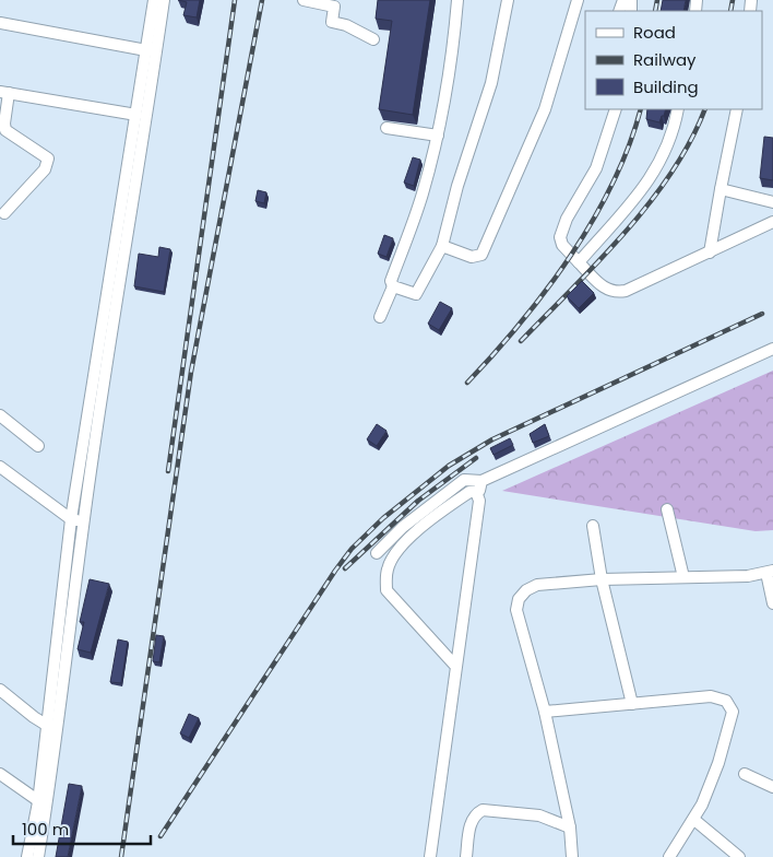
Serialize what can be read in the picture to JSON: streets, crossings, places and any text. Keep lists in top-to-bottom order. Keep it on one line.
{"legend":["Road","Railway","Building"],"scale_bar":"100 m"}
